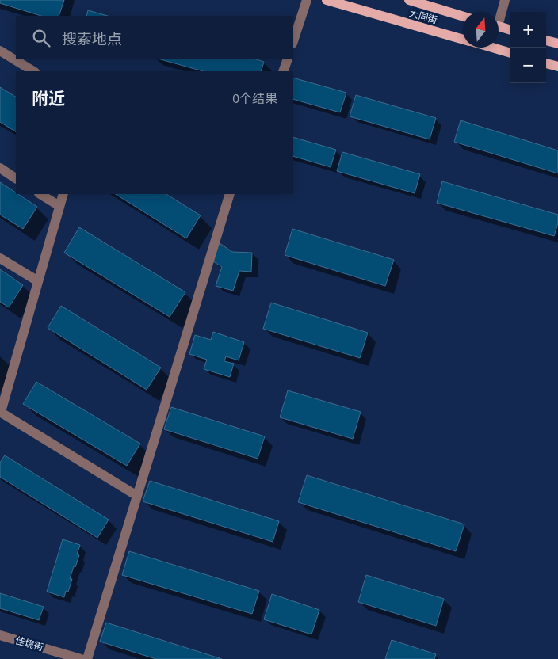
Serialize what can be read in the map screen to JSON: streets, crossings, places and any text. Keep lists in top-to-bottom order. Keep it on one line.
{"streets":{"main road":["大同街"],"street":["佳境街"]},"north":"top","page":{"map_buttons":["+","−"],"search":"搜索地点","heading":["附近","0个结果"]}}
